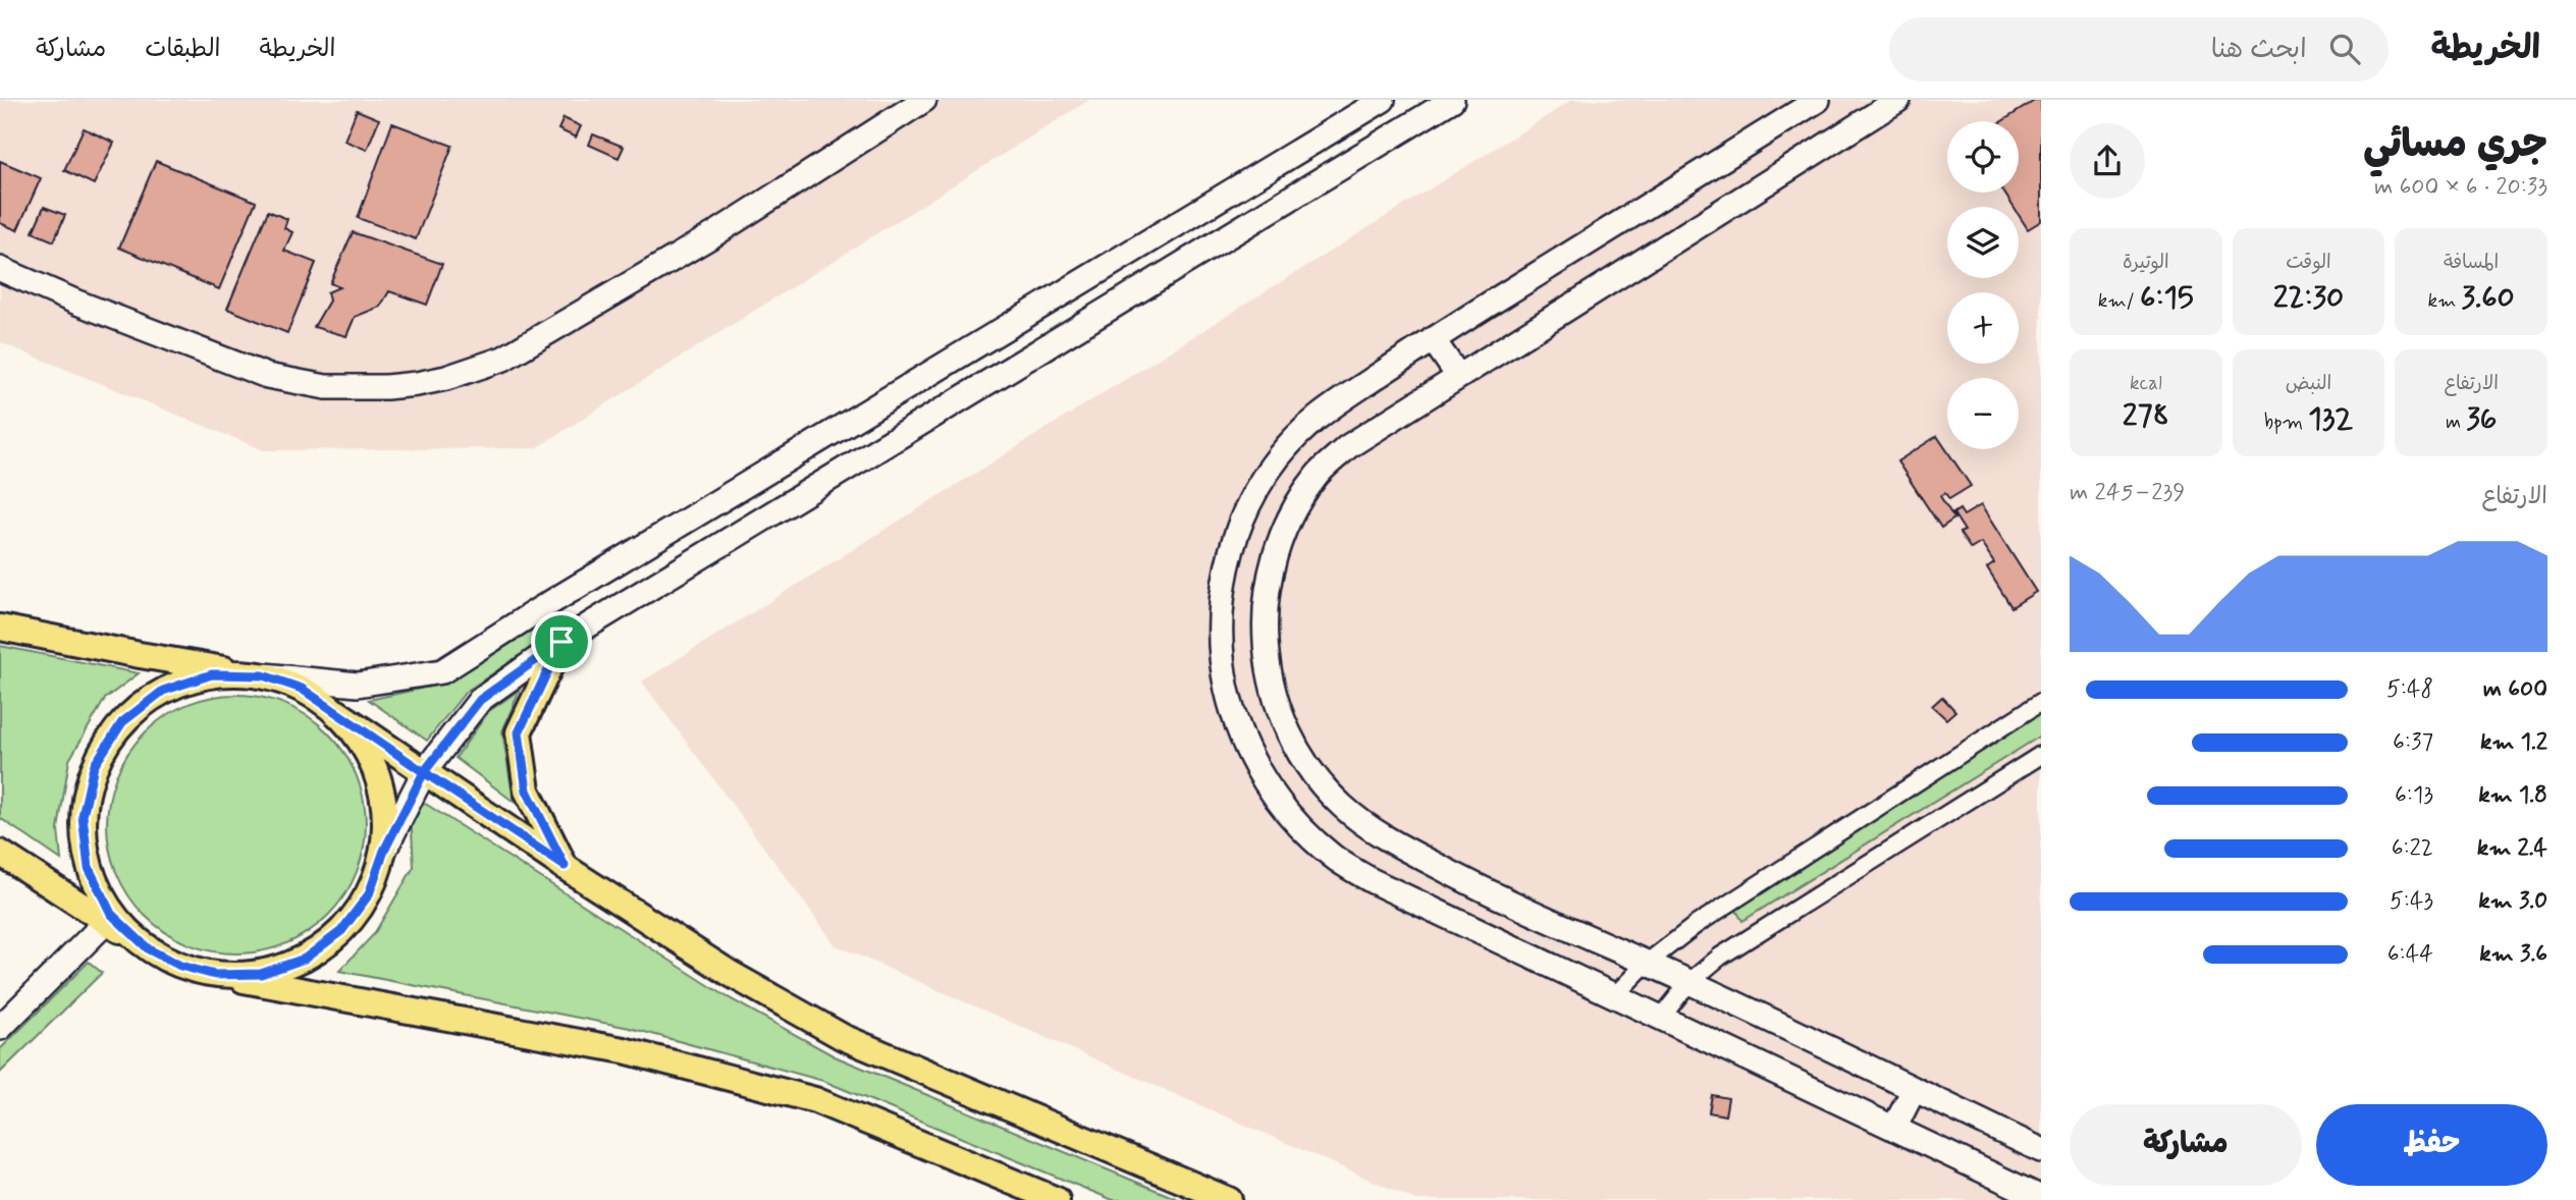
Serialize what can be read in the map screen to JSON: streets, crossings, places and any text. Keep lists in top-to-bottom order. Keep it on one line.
{"page":{"header":"الخريطة","search":"ابحث هنا","nav":["الخريطة","الطبقات","مشاركة"],"heading":["جري مسائي","20:33 · 6 × 600 m"],"map_buttons":["+","−"],"stats":[["المسافة","3.60 km"],["الوقت","22:30"],["الوتيرة","6:15 /km"],["الارتفاع","36 m"],["النبض","132 bpm"],["kcal","278"]],"chart":["الارتفاع","239–245 m"],"list":[{"name":"600 m","note":"5:48"},{"name":"1.2 km","note":"6:37"},{"name":"1.8 km","note":"6:13"},{"name":"2.4 km","note":"6:22"},{"name":"3.0 km","note":"5:43"},{"name":"3.6 km","note":"6:44"}],"buttons":["حفظ","مشاركة"]}}
